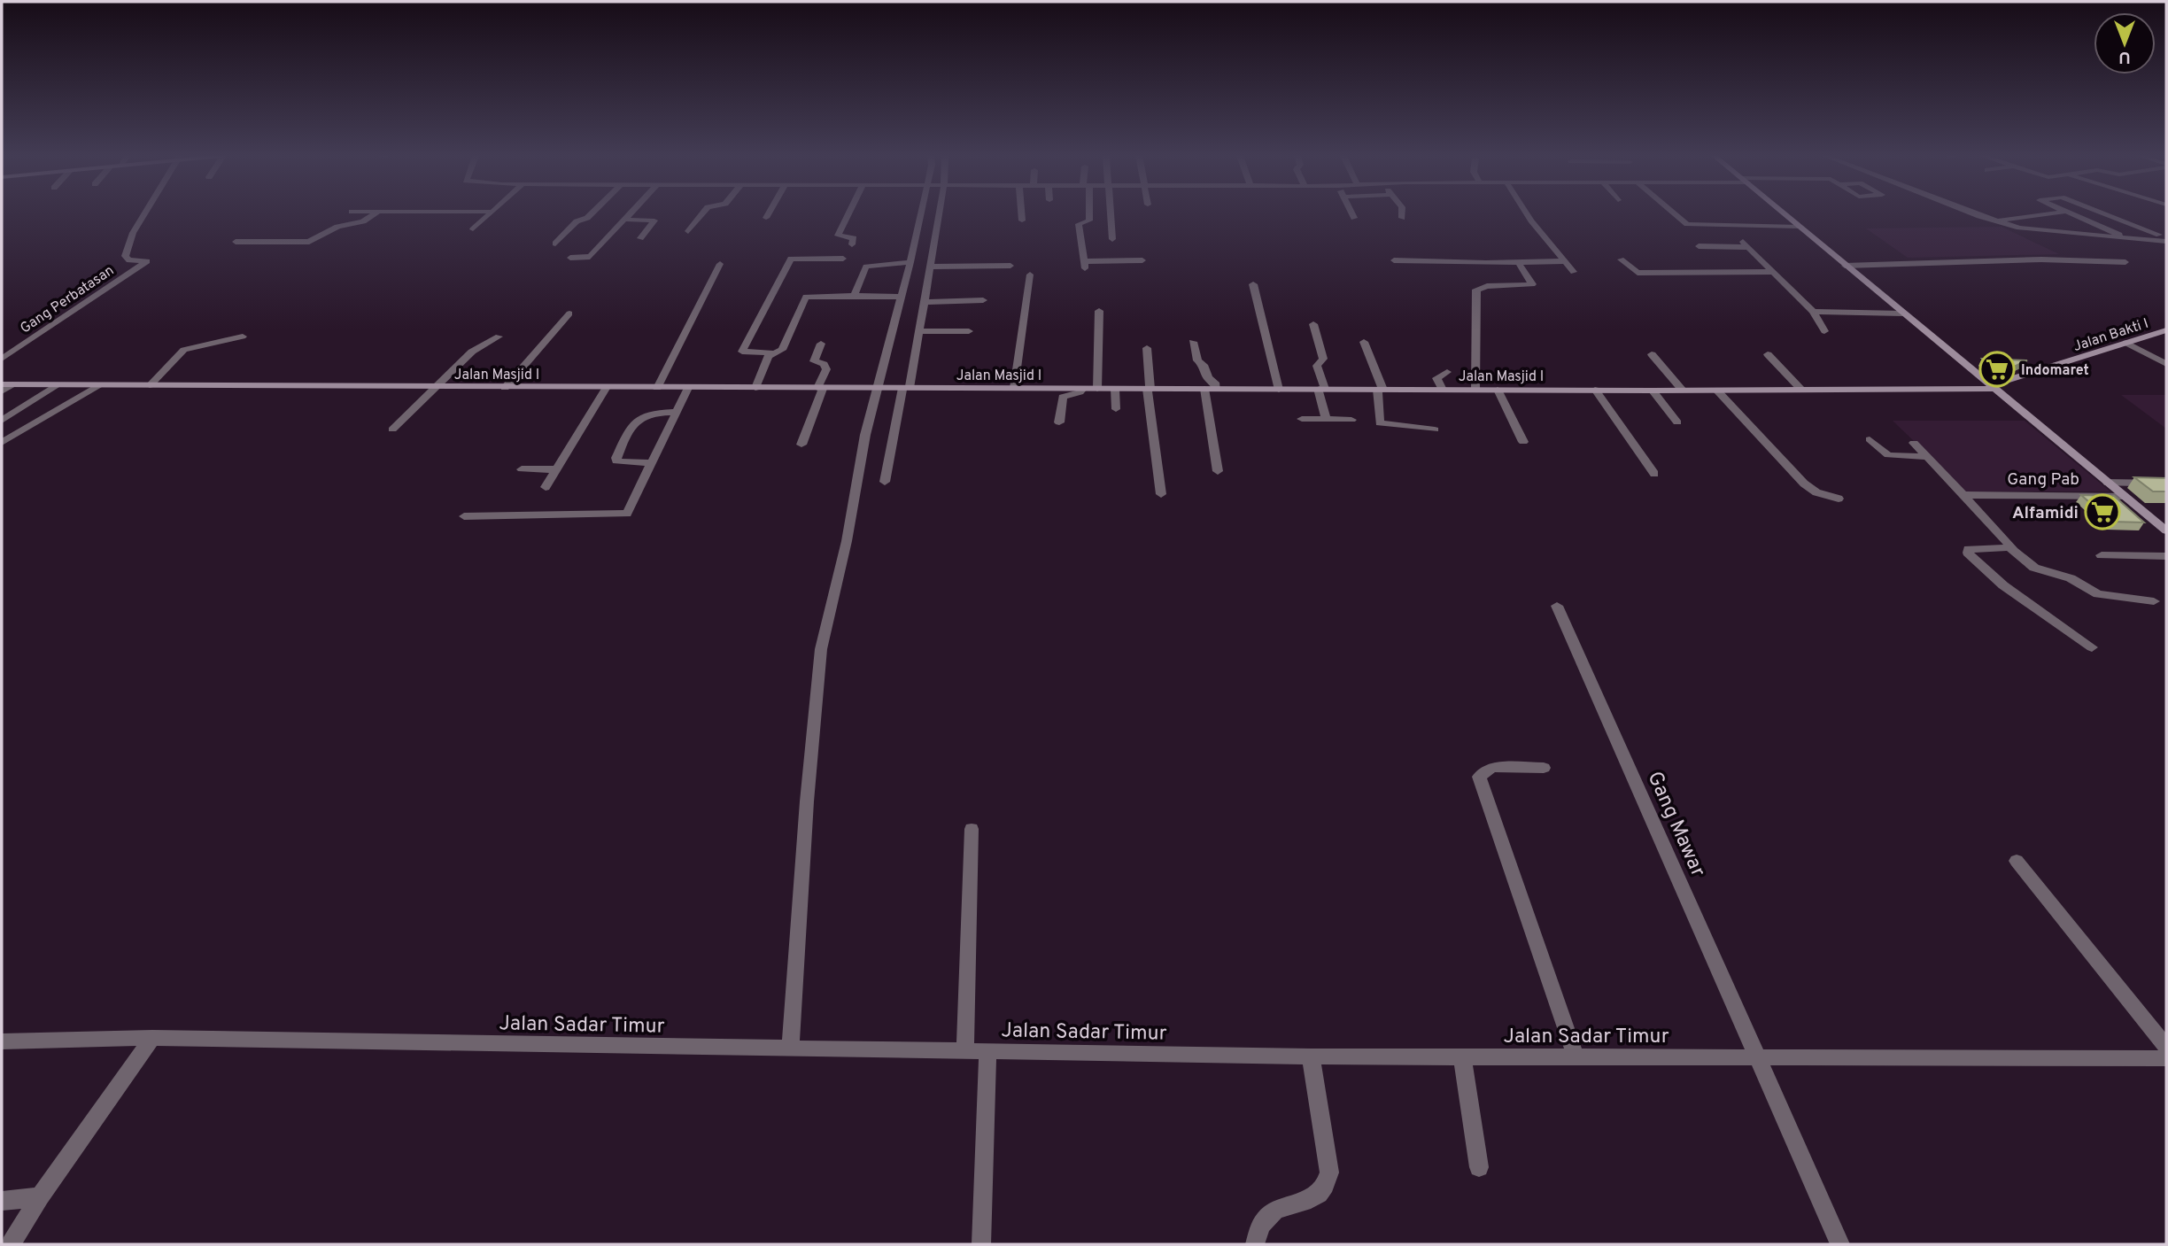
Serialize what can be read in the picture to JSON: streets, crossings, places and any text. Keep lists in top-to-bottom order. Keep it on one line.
{"streets":{"main road":["Jalan Bakti I","Jalan Masjid I"],"street":["Gang Perbatasan","Gang Pab","Gang Mawar","Jalan Sadar Timur"]},"crossings":[["Jalan Bakti I","Jalan Masjid I"],["Gang Mawar","Jalan Sadar Timur"]],"places":{"supermarket":["Indomaret","Alfamidi"]},"north":"bottom"}
